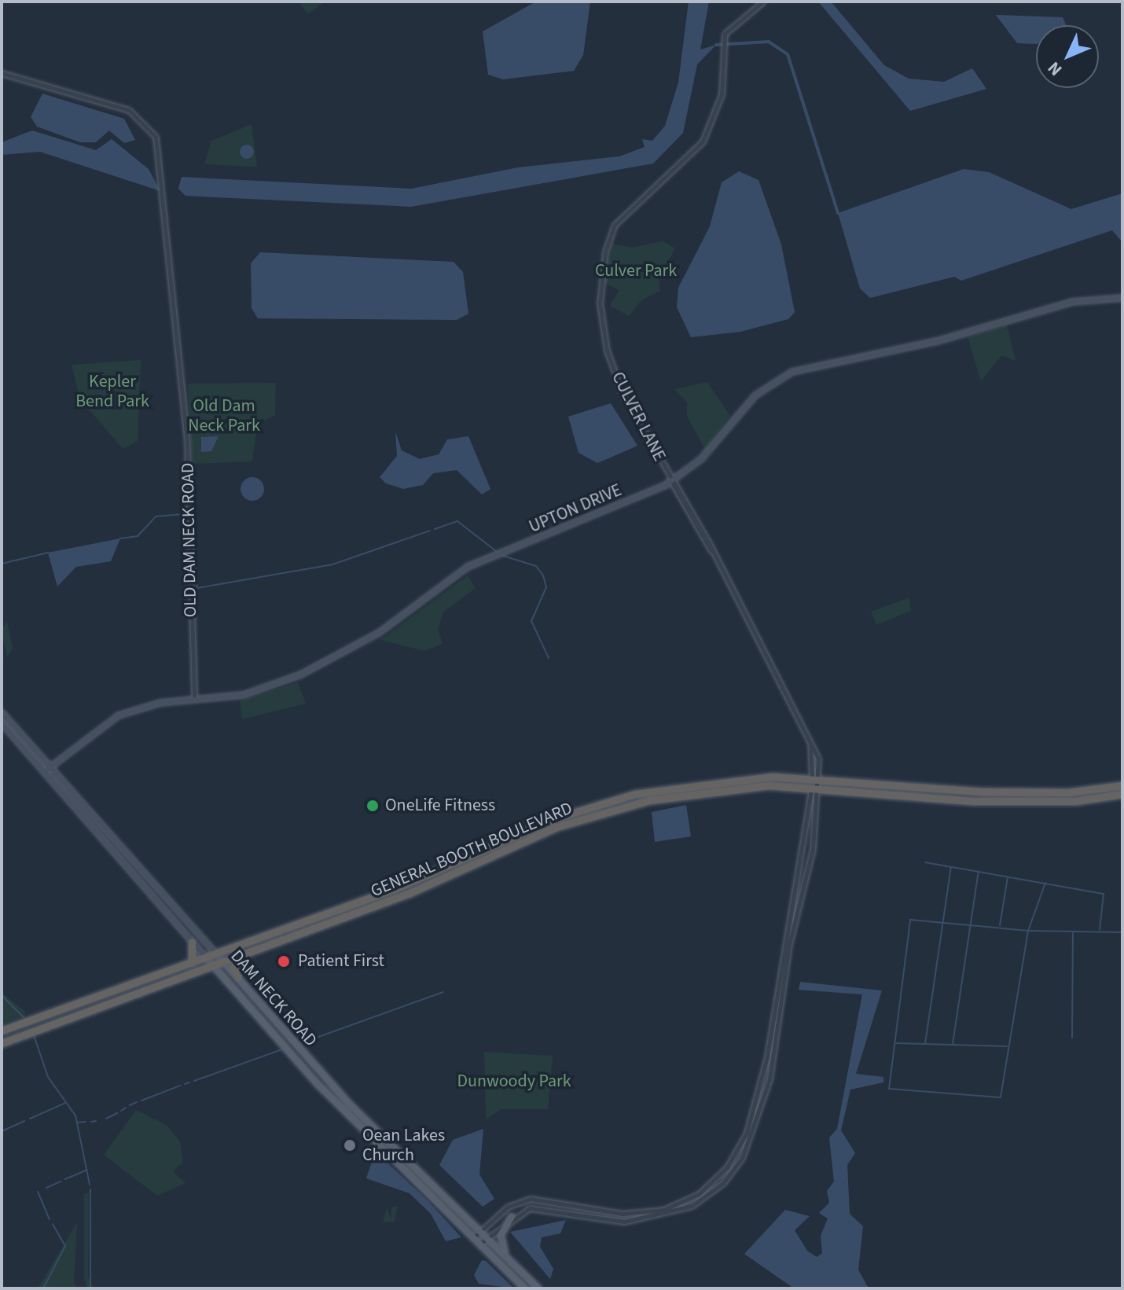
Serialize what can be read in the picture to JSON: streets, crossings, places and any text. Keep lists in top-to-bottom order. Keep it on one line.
{"streets":{"highway":["GENERAL BOOTH BOULEVARD"],"main road":["UPTON DRIVE","DAM NECK ROAD"],"street":["CULVER LANE","OLD DAM NECK ROAD"]},"crossings":[["CULVER LANE","UPTON DRIVE"],["CULVER LANE","GENERAL BOOTH BOULEVARD"],["UPTON DRIVE","OLD DAM NECK ROAD"],["UPTON DRIVE","DAM NECK ROAD"],["GENERAL BOOTH BOULEVARD","DAM NECK ROAD"]],"parks":["Culver Park","Kepler Bend Park","Old Dam Neck Park","Dunwoody Park"],"places":["OneLife Fitness","Patient First","Oean Lakes Church"],"north":"bottom left"}
